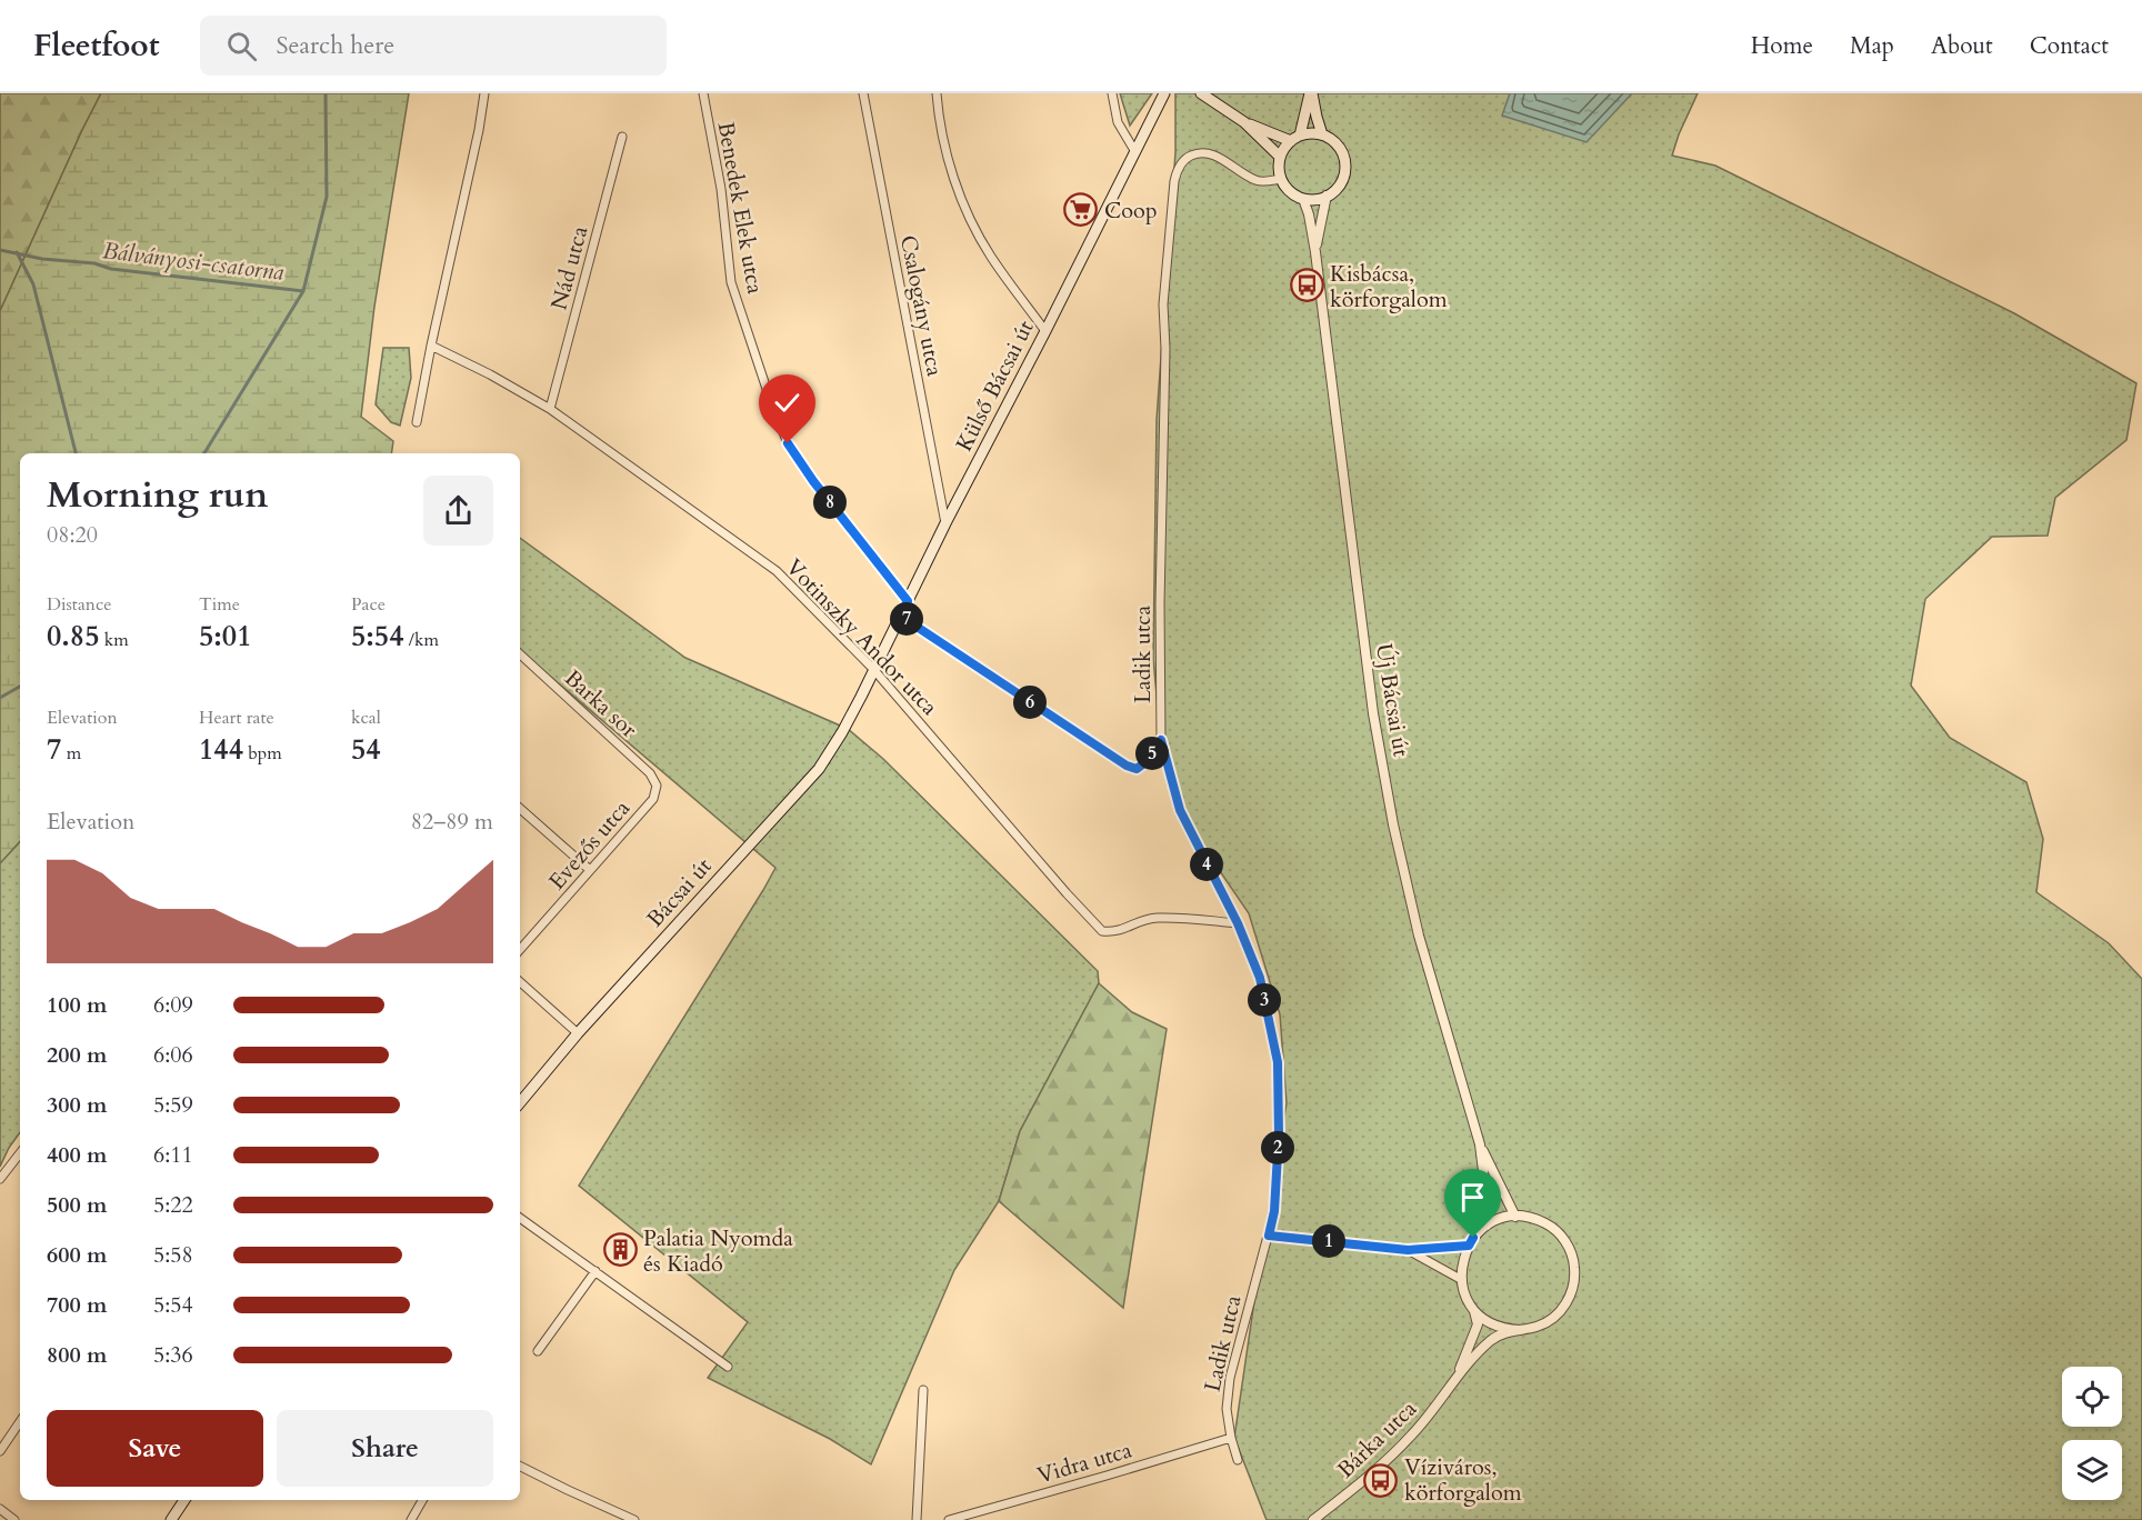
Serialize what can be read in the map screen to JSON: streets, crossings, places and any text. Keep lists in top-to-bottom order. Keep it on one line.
{"streets":{"main road":["Külső Bácsai út","Új Bácsai út","Bácsai út"],"street":["Benedek Elek utca","Nád utca","Csalogány utca","Votinszky Andor utca","Ladik utca","Barka sor","Evezős utca","Bárka utca","Vidra utca"]},"crossings":[["Benedek Elek utca","Külső Bácsai út"],["Nád utca","Votinszky Andor utca"],["Csalogány utca","Külső Bácsai út"],["Külső Bácsai út","Votinszky Andor utca"],["Külső Bácsai út","Bácsai út"],["Votinszky Andor utca","Ladik utca"],["Ladik utca","Új Bácsai út"],["Ladik utca","Vidra utca"],["Barka sor","Evezős utca"]],"water":["Bálványosi-csatorna"],"places":{"supermarket":["Coop"],"bus stop":["Kisbácsa, körforgalom","Víziváros, körforgalom"],"building":["Palatia Nyomda és Kiadó"]},"page":{"header":"Fleetfoot","search":"Search here","nav":["Home","Map","About","Contact"],"heading":["Morning run","08:20"],"pins":["8","7","6","5","4","3","2","1"],"stats":[["Distance","0.85 km"],["Time","5:01"],["Pace","5:54 /km"],["Elevation","7 m"],["Heart rate","144 bpm"],["kcal","54"]],"chart":["Elevation","82–89 m"],"list":[{"name":"100 m","note":"6:09"},{"name":"200 m","note":"6:06"},{"name":"300 m","note":"5:59"},{"name":"400 m","note":"6:11"},{"name":"500 m","note":"5:22"},{"name":"600 m","note":"5:58"},{"name":"700 m","note":"5:54"},{"name":"800 m","note":"5:36"}],"buttons":["Save","Share"]}}
